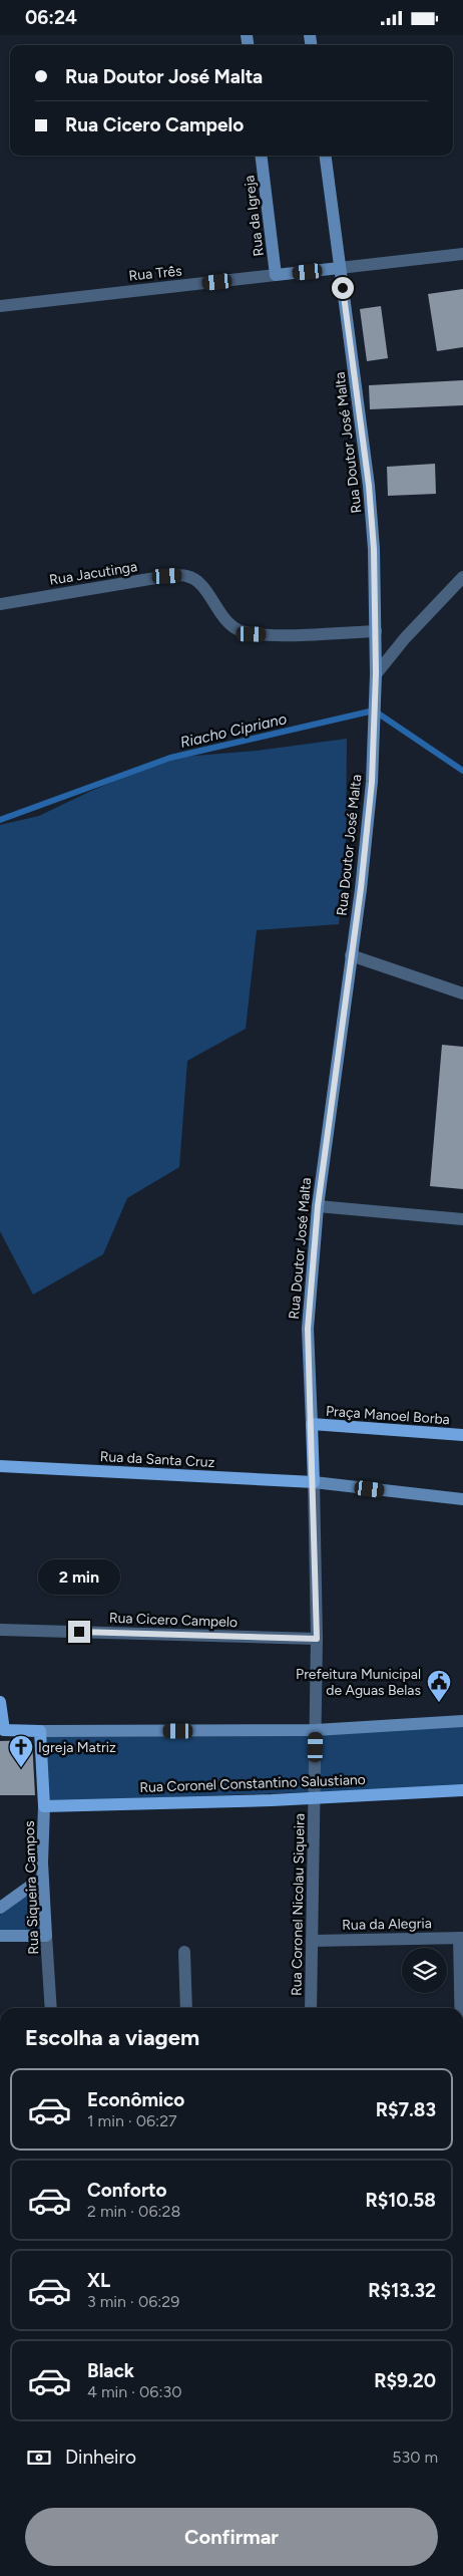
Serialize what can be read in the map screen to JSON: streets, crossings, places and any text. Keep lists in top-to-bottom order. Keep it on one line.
{"streets":{"main road":["Praça Manoel Borba","Rua da Santa Cruz","Rua Coronel Constantino Salustiano","Rua Siqueira Campos"],"street":["Rua da Igreja","Rua Três","Rua Doutor José Malta","Rua Jacutinga","Rua Cicero Campelo","Rua Coronel Nicolau Siqueira","Rua da Alegria"]},"crossings":[["Rua da Igreja","Rua Três"],["Rua Três","Rua Doutor José Malta"],["Rua Doutor José Malta","Rua Jacutinga"],["Rua Doutor José Malta","Praça Manoel Borba"],["Rua da Santa Cruz","Rua Coronel Nicolau Siqueira"],["Rua Cicero Campelo","Rua Coronel Nicolau Siqueira"],["Rua Coronel Constantino Salustiano","Rua Siqueira Campos"],["Rua Coronel Constantino Salustiano","Rua Coronel Nicolau Siqueira"],["Rua Coronel Nicolau Siqueira","Rua da Alegria"]],"water":["Riacho Cipriano"],"places":{"public building":["Prefeitura Municipal de Aguas Belas"],"church":["Igreja Matriz"]},"page":{"status":"06:24","banner":["Rua Doutor José Malta","Rua Cicero Campelo"],"bubble":"2 min","heading":"Escolha a viagem","list":[{"name":"Econômico","note":"1 min · 06:27","value":"R$7.83"},{"name":"Conforto","note":"2 min · 06:28","value":"R$10.58"},{"name":"XL","note":"3 min · 06:29","value":"R$13.32"},{"name":"Black","note":"4 min · 06:30","value":"R$9.20"}],"pay":["Dinheiro","530 m"],"buttons":"Confirmar"}}
